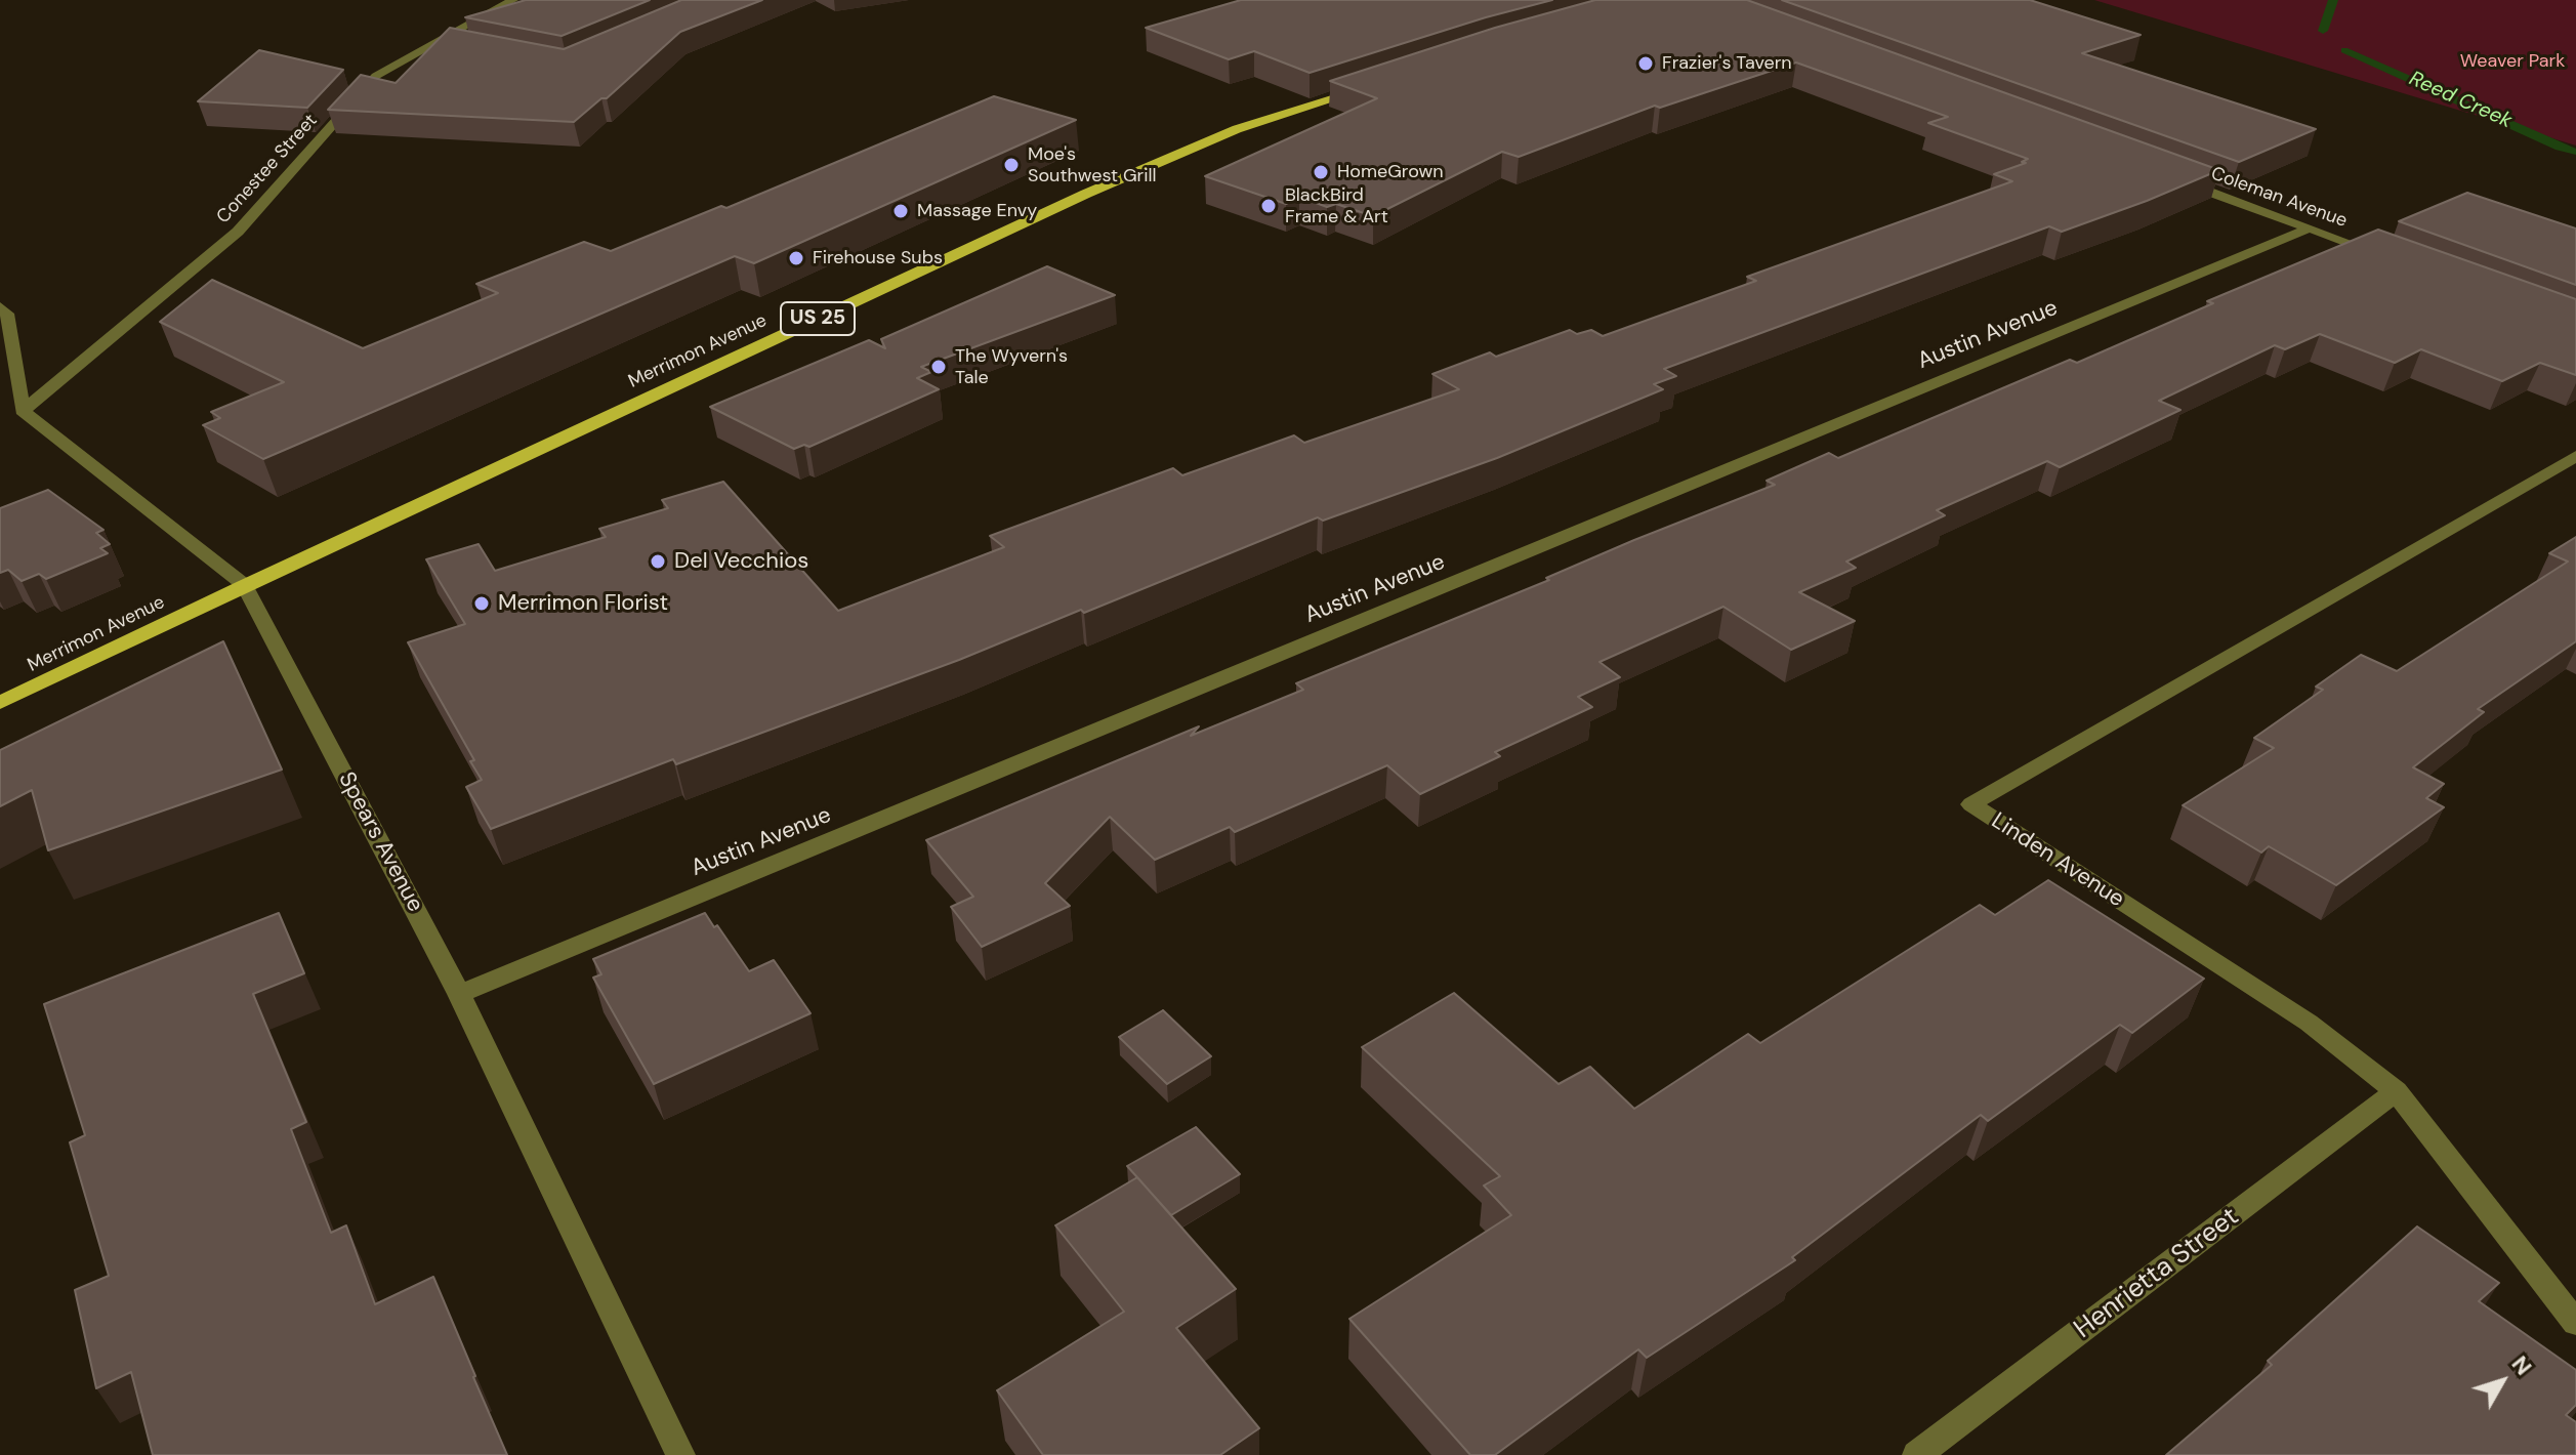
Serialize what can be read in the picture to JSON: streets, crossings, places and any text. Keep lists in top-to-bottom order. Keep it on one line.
{"streets":{"main road":["US 25","Merrimon Avenue"],"street":["Conestee Street","Coleman Avenue","Austin Avenue","Spears Avenue","Linden Avenue","Henrietta Street"]},"crossings":[["Conestee Street","Spears Avenue"],["Coleman Avenue","Austin Avenue"],["Austin Avenue","Spears Avenue"],["Merrimon Avenue","Spears Avenue"],["Linden Avenue","Henrietta Street"]],"water":["Reed Creek"],"parks":["Weaver Park"],"places":["Frazier's Tavern","Moe's Southwest Grill","HomeGrown","BlackBird Frame & Art","Massage Envy","Firehouse Subs","The Wyvern's Tale","Del Vecchios","Merrimon Florist"],"north":"top right"}
